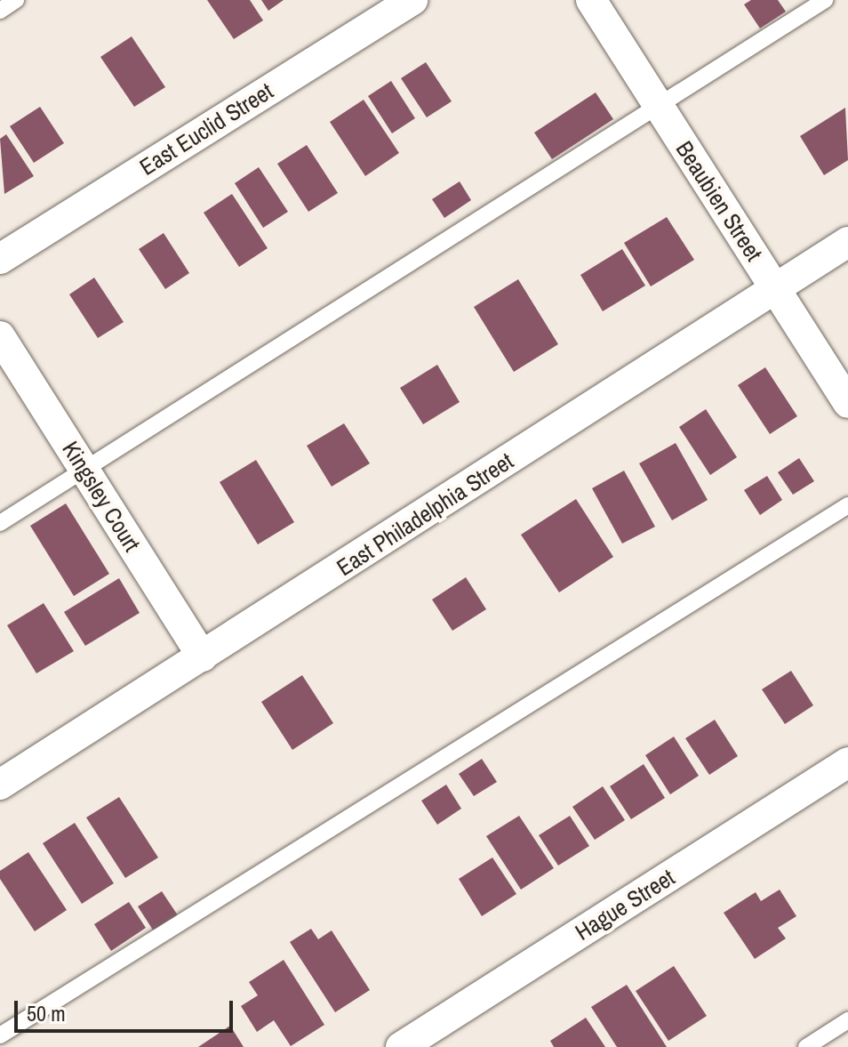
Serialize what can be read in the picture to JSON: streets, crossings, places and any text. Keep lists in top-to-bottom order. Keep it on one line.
{"streets":{"street":["East Euclid Street","Beaubien Street","Kingsley Court","East Philadelphia Street","Hague Street"]},"crossings":[["Beaubien Street","East Philadelphia Street"],["Kingsley Court","East Philadelphia Street"]],"scale_bar":"50 m"}
